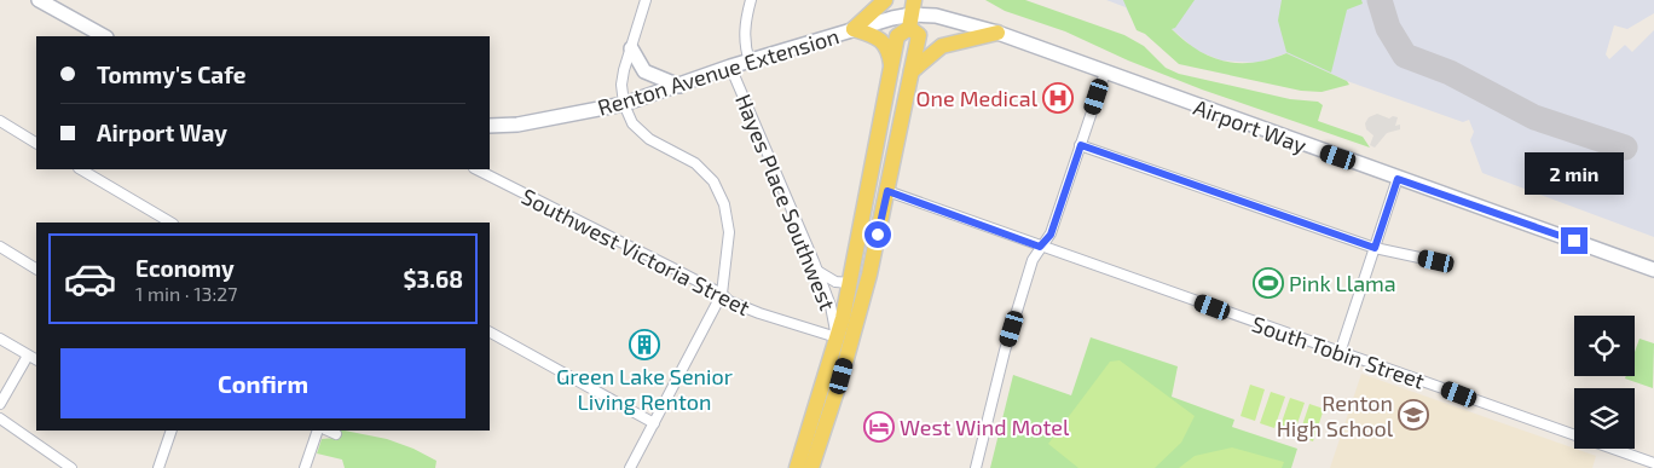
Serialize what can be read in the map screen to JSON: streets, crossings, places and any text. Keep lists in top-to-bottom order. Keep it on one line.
{"streets":{"main road":["Renton Avenue Extension","Airport Way"],"street":["Hayes Place Southwest","Southwest Victoria Street","South Tobin Street"]},"crossings":[["Renton Avenue Extension","Airport Way"],["Renton Avenue Extension","Hayes Place Southwest"],["Hayes Place Southwest","Southwest Victoria Street"]],"places":{"hospital":["One Medical"],"sports":["Pink Llama"],"building":["Green Lake Senior Living Renton"],"school or university":["Renton High School"],"hotel":["West Wind Motel"]},"page":{"banner":["Tommy's Cafe","Airport Way"],"bubble":"2 min","list":[{"name":"Economy","note":"1 min · 13:27","value":"$3.68"}],"buttons":"Confirm"}}
